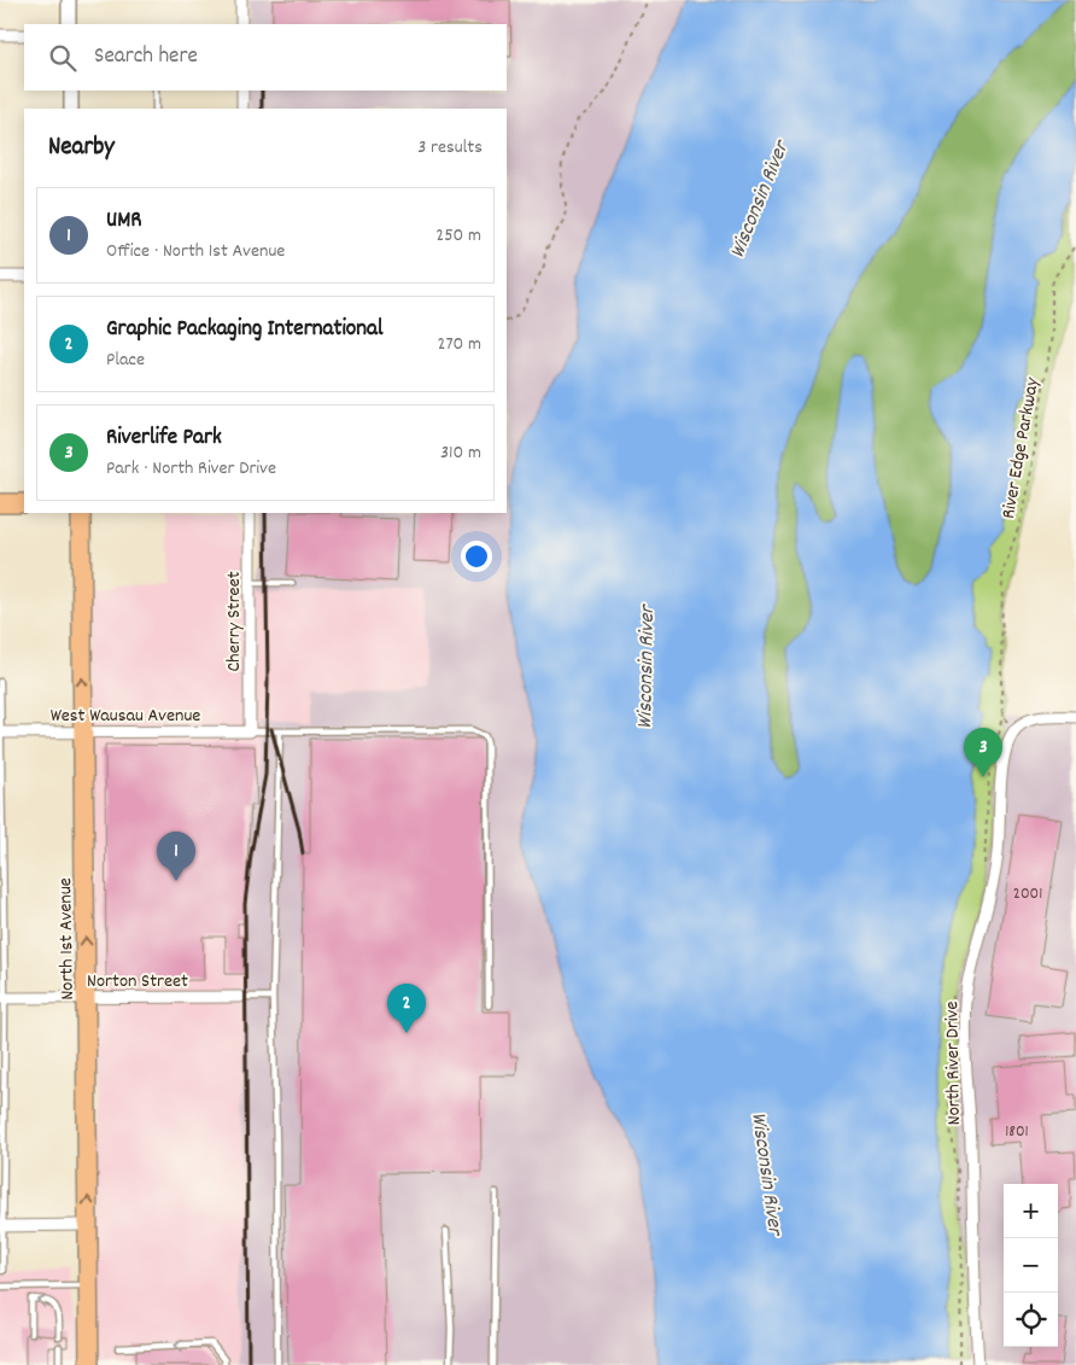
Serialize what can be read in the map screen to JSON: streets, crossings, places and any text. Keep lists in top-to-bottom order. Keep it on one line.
{"streets":{"main road":["North 1st Avenue"],"street":["Cherry Street","West Wausau Avenue","Norton Street","North River Drive"],"path":["River Edge Parkway"]},"crossings":[["River Edge Parkway","North River Drive"],["Cherry Street","West Wausau Avenue"],["West Wausau Avenue","North 1st Avenue"],["North 1st Avenue","Norton Street"]],"one_way":["North 1st Avenue"],"water":["Wisconsin River"],"house_numbers":["2001","1801"],"page":{"search":"Search here","heading":["Nearby","3 results"],"list":[{"mark":"1","name":"UMR","note":"Office · North 1st Avenue","value":"250 m"},{"mark":"2","name":"Graphic Packaging International","note":"Place","value":"270 m"},{"mark":"3","name":"Riverlife Park","note":"Park · North River Drive","value":"310 m"}],"pins":["3","1","2"],"map_buttons":["+","−"]}}
